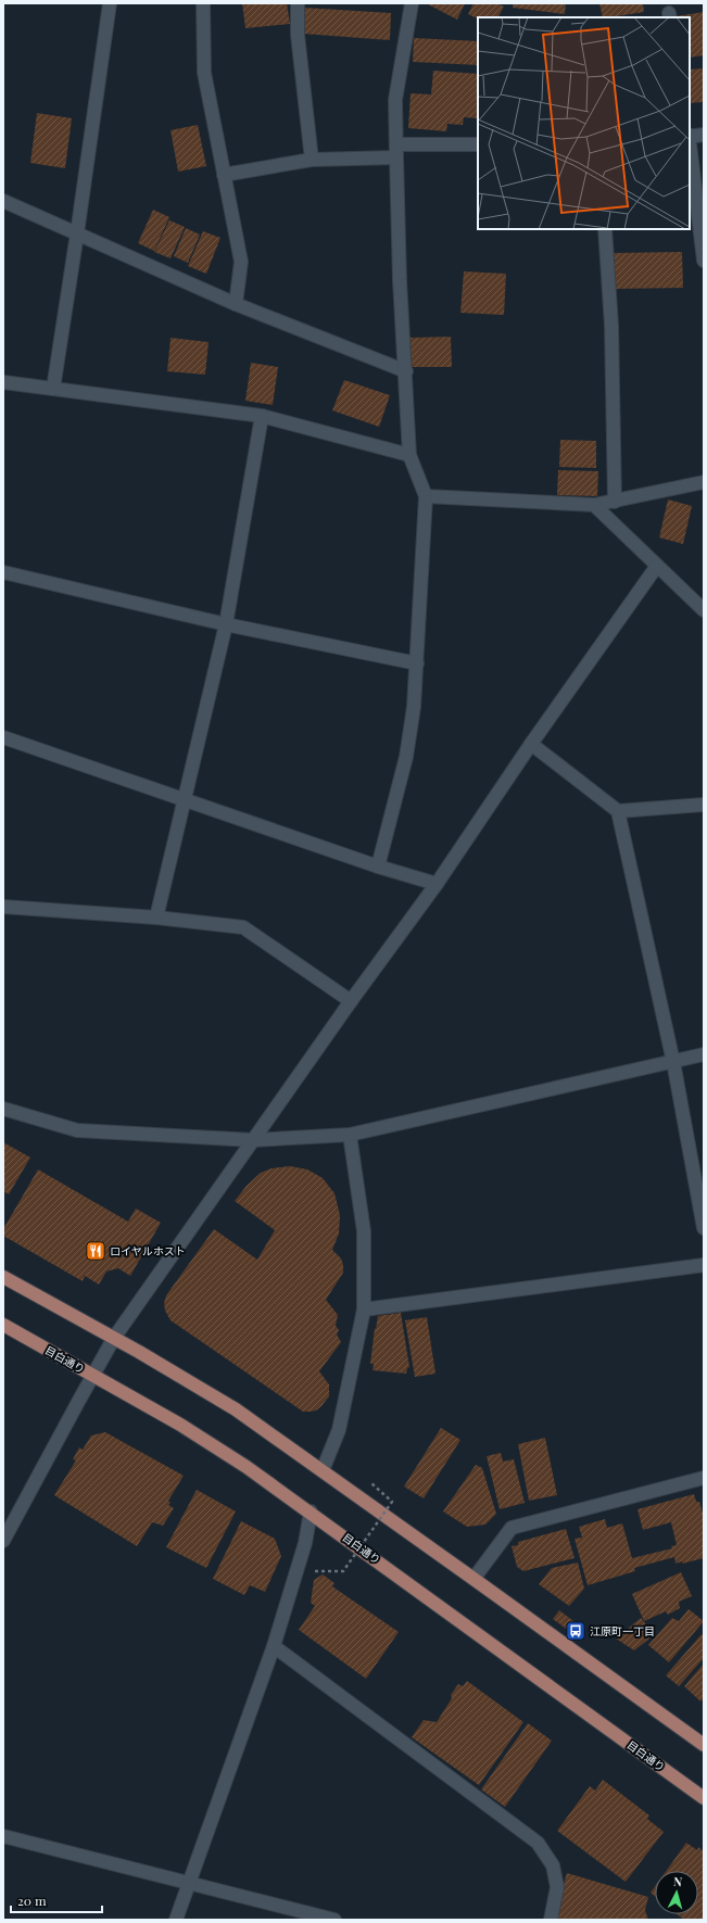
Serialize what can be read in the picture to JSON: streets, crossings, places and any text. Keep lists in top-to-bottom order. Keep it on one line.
{"streets":{"main road":["目白通り"]},"places":{"restaurant":["ロイヤルホスト"],"bus stop":["江原町一丁目"]},"scale_bar":"20 m","north":"top"}
